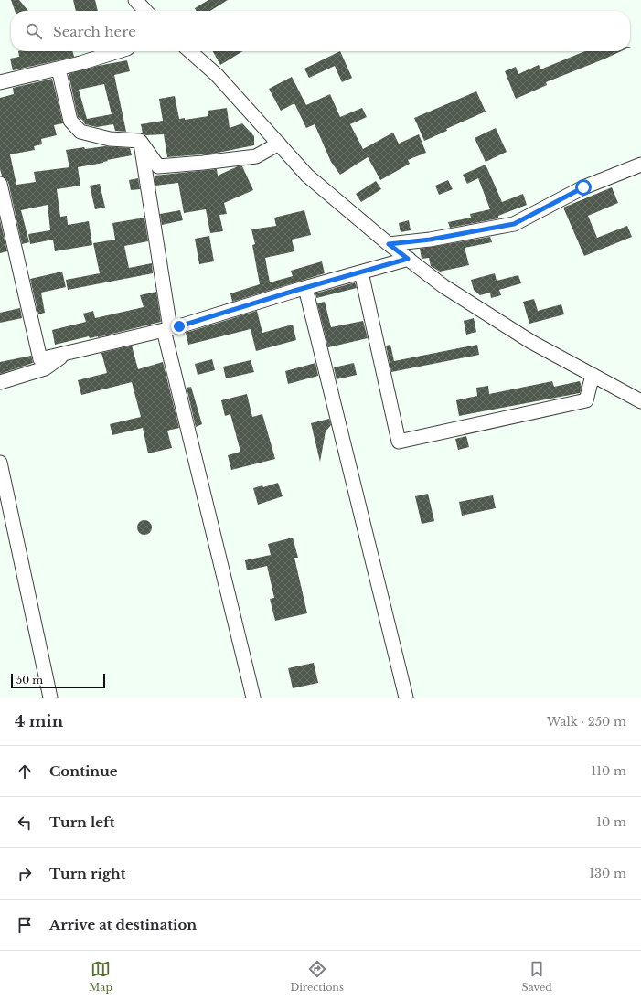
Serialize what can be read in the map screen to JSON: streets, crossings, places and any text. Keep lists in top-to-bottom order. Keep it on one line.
{"scale_bar":"50 m","page":{"search":"Search here","scale":"50 m","heading":["4 min","Walk · 250 m"],"list":[["Continue","110 m"],["Turn left","10 m"],["Turn right","130 m"],"Arrive at destination"],"nav":["Map","Directions","Saved"]}}
